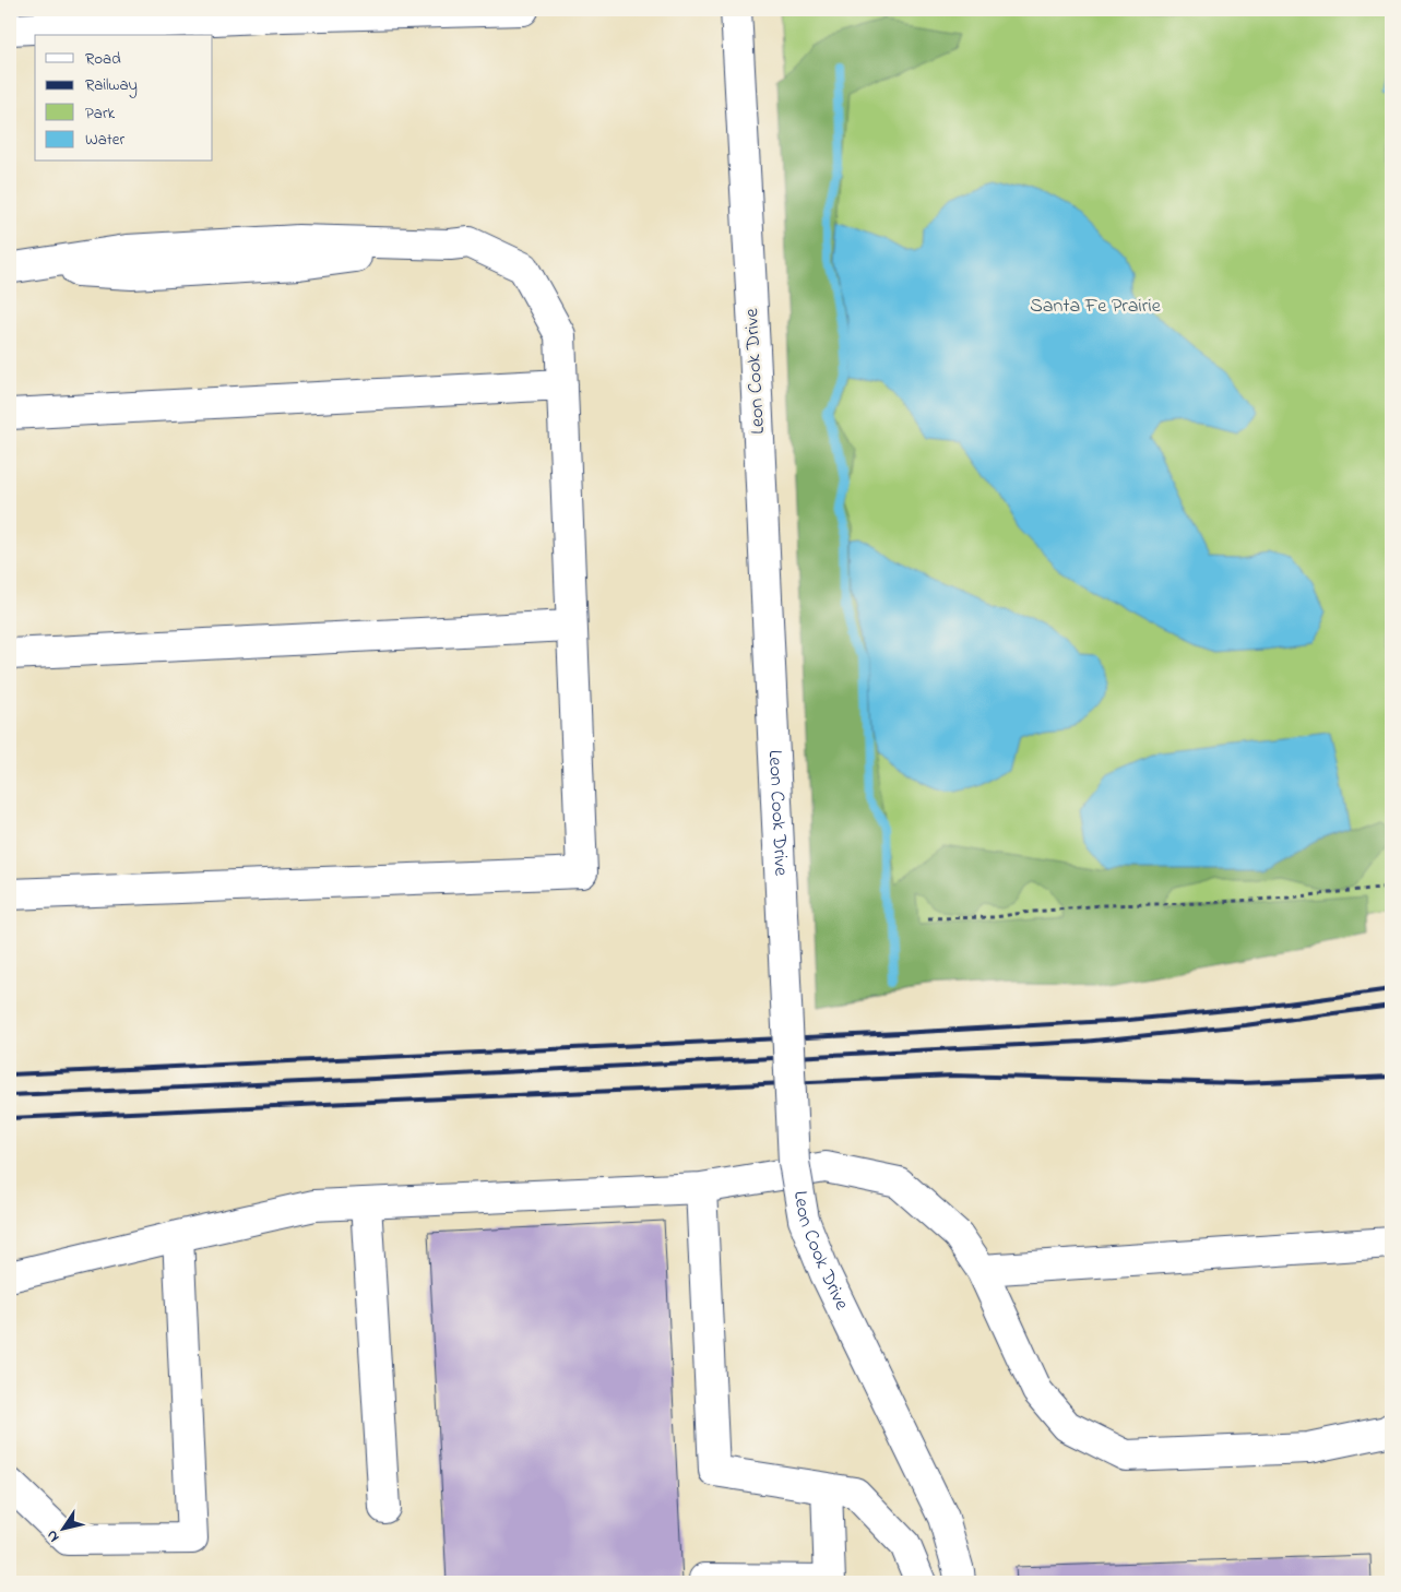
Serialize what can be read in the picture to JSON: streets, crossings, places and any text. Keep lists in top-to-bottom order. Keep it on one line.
{"streets":{"street":["Leon Cook Drive"]},"parks":["Santa Fe Prairie"],"legend":["Road","Railway","Park","Water"],"north":"bottom left"}
